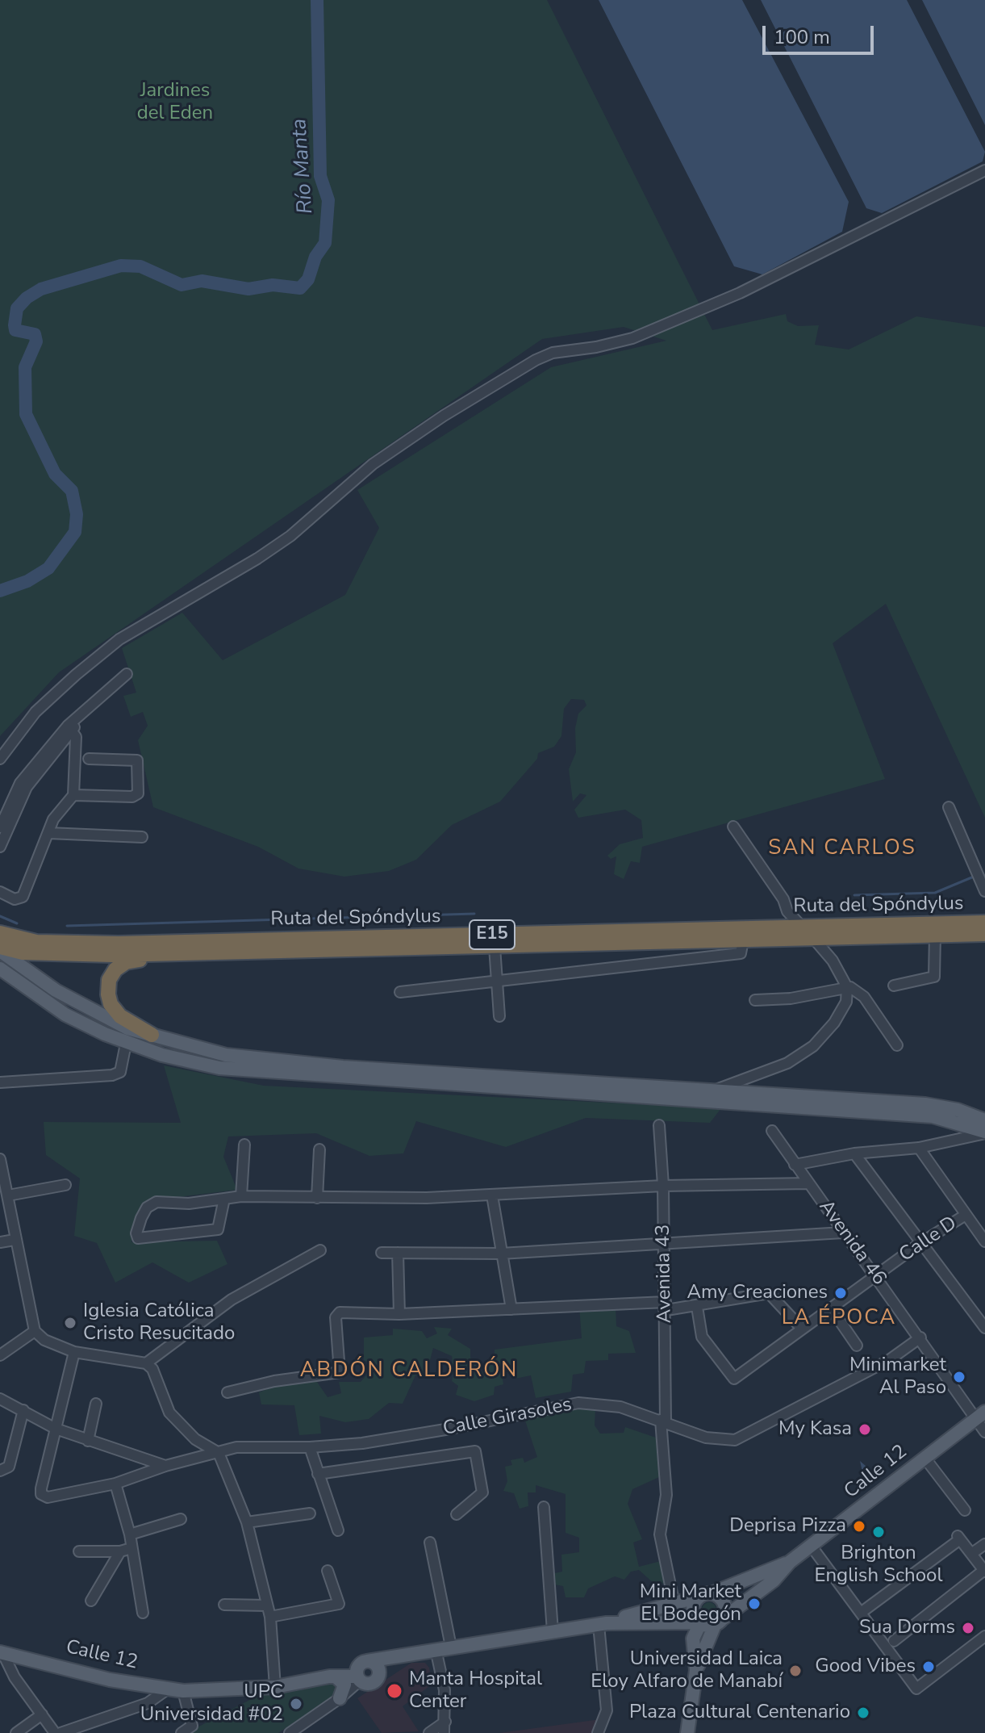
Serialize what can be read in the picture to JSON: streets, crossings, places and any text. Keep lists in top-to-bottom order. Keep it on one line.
{"streets":{"highway":["Ruta del Spóndylus","E15"],"main road":["Calle 12"],"street":["Calle D","Avenida 46","Avenida 43","Calle Girasoles"]},"crossings":[["Calle D","Avenida 46"],["Avenida 46","Calle Girasoles"],["Avenida 46","Calle 12"],["Avenida 43","Calle Girasoles"],["Avenida 43","Calle 12"]],"districts":["SAN CARLOS","LA ÉPOCA","ABDÓN CALDERÓN"],"water":["Río Manta"],"parks":["Jardines del Eden"],"places":["Amy Creaciones","Iglesia Católica Cristo Resucitado","Minimarket Al Paso","My Kasa","Deprisa Pizza","Brighton English School","Mini Market El Bodegón","Sua Dorms","Good Vibes","Universidad Laica Eloy Alfaro de Manabí","Manta Hospital Center","UPC Universidad #02","Plaza Cultural Centenario"],"scale_bar":"100 m"}
